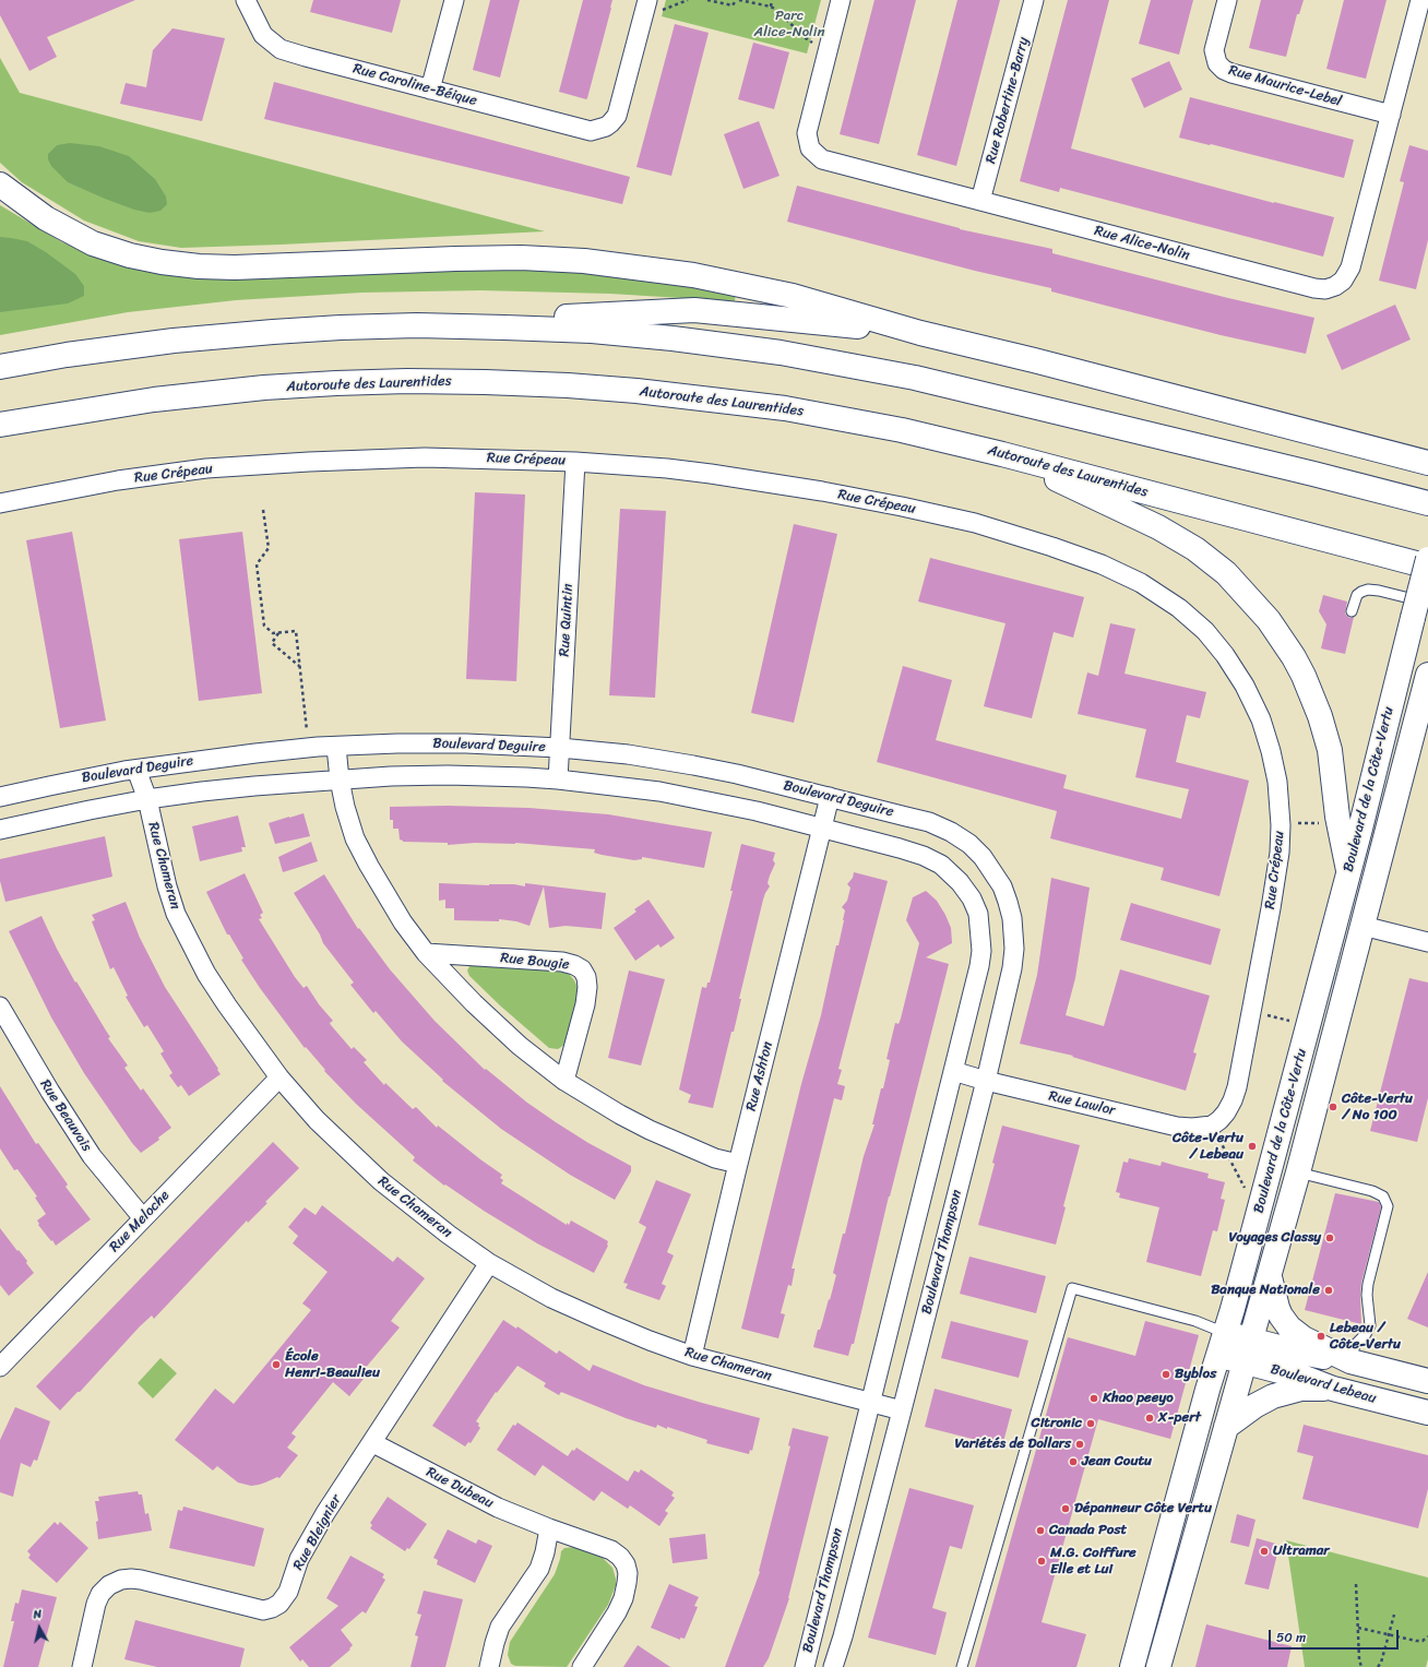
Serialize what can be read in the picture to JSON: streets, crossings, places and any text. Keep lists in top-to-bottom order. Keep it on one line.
{"streets":{"main road":["Autoroute des Laurentides","Boulevard de la Côte-Vertu","Boulevard Lebeau"],"street":["Rue Caroline-Béique","Rue Maurice-Lebel","Rue Robertine-Barry","Rue Alice-Nolin","Rue Crépeau","Rue Quintin","Boulevard Deguire","Rue Chameran","Rue Bougie","Rue Ashton","Rue Lawlor","Rue Beauvais","Rue Meloche","Boulevard Thompson","Rue Dubeau","Rue Bleignier"]},"crossings":[["Rue Maurice-Lebel","Rue Alice-Nolin"],["Rue Robertine-Barry","Rue Alice-Nolin"],["Rue Crépeau","Rue Quintin"],["Rue Crépeau","Rue Lawlor"],["Rue Quintin","Boulevard Deguire"],["Boulevard Deguire","Rue Chameran"],["Boulevard Deguire","Rue Ashton"],["Boulevard Deguire","Boulevard Thompson"],["Boulevard de la Côte-Vertu","Boulevard Lebeau"],["Rue Chameran","Rue Ashton"],["Rue Chameran","Rue Meloche"],["Rue Chameran","Boulevard Thompson"],["Rue Chameran","Rue Bleignier"],["Rue Ashton","Boulevard Thompson"],["Rue Lawlor","Boulevard Thompson"],["Rue Beauvais","Rue Meloche"],["Rue Dubeau","Rue Bleignier"]],"parks":["Parc Alice-Nolin"],"places":["Côte-Vertu / No 100","Côte-Vertu / Lebeau","Voyages Classy","Banque Nationale","Lebeau / Côte-Vertu","École Henri-Beaulieu","Byblos","Khao peeyo","X-pert","Citronic","Variétés de Dollars","Jean Coutu","Dépanneur Côte Vertu","Canada Post","Ultramar","M.G. Coiffure Elle et Lui"],"scale_bar":"50 m","north":"top"}
